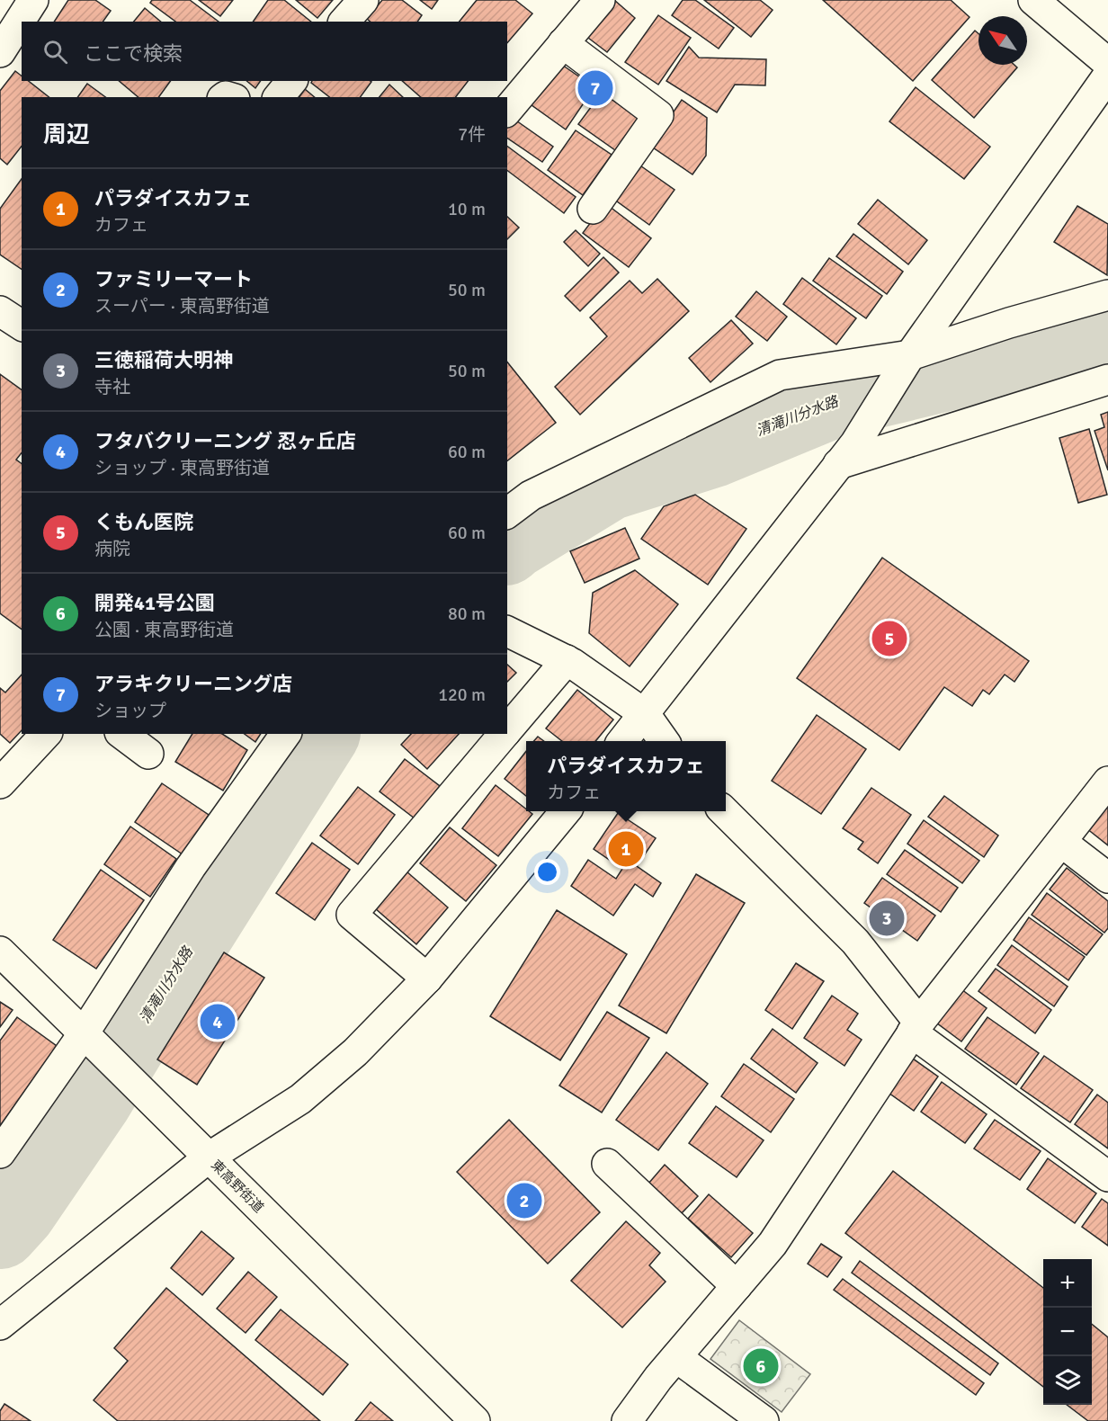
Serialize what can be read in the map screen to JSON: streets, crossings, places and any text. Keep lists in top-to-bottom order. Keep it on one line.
{"streets":{"street":["東高野街道"]},"water":["清滝川分水路"],"north":"top left","page":{"search":"ここで検索","pins":["7","5","1","3","4","2","6"],"heading":["周辺","7件"],"list":[{"mark":"1","name":"パラダイスカフェ","note":"カフェ","value":"10 m"},{"mark":"2","name":"ファミリーマート","note":"スーパー · 東高野街道","value":"50 m"},{"mark":"3","name":"三徳稲荷大明神","note":"寺社","value":"50 m"},{"mark":"4","name":"フタバクリーニング 忍ヶ丘店","note":"ショップ · 東高野街道","value":"60 m"},{"mark":"5","name":"くもん医院","note":"病院","value":"60 m"},{"mark":"6","name":"開発41号公園","note":"公園 · 東高野街道","value":"80 m"},{"mark":"7","name":"アラキクリーニング店","note":"ショップ","value":"120 m"}],"popup":["パラダイスカフェ","カフェ"],"map_buttons":["+","−"]}}
